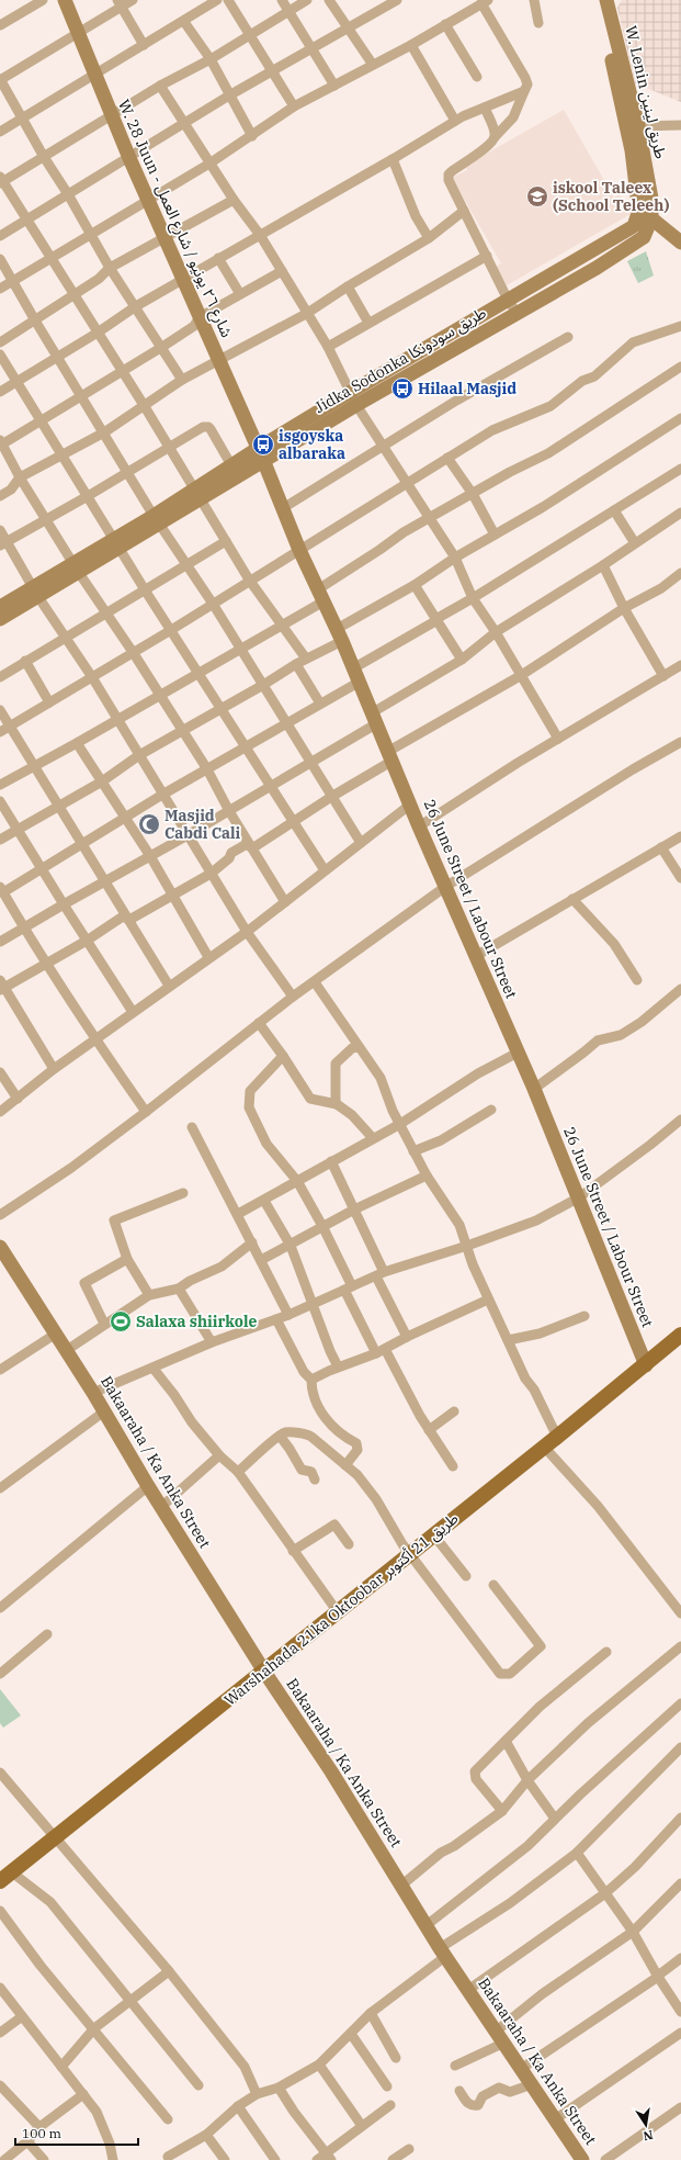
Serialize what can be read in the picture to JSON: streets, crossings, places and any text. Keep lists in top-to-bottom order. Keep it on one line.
{"streets":{"main road":["Warshahada 21ka Oktoobar طريق 21 أكتوبر"],"street":["W. Lenin طريق لينين","W. 28 Juun - شارع ٢٦ يونيو / شارع العمل","Jidka Sodonka طريق سودونكا","26 June Street / Labour Street","Bakaaraha / Ka Anka Street"]},"crossings":[["W. Lenin طريق لينين","Jidka Sodonka طريق سودونكا"],["W. 28 Juun - شارع ٢٦ يونيو / شارع العمل","Jidka Sodonka طريق سودونكا"],["W. 28 Juun - شارع ٢٦ يونيو / شارع العمل","26 June Street / Labour Street"],["Jidka Sodonka طريق سودونكا","26 June Street / Labour Street"],["26 June Street / Labour Street","Warshahada 21ka Oktoobar طريق 21 أكتوبر"],["Bakaaraha / Ka Anka Street","Warshahada 21ka Oktoobar طريق 21 أكتوبر"]],"places":{"school or university":["iskool Taleex (School Teleeh)"],"bus stop":["Hilaal Masjid","isgoyska albaraka"],"mosque":["Masjid Cabdi Cali"],"sports":["Salaxa shiirkole"]},"scale_bar":"100 m","north":"bottom"}
